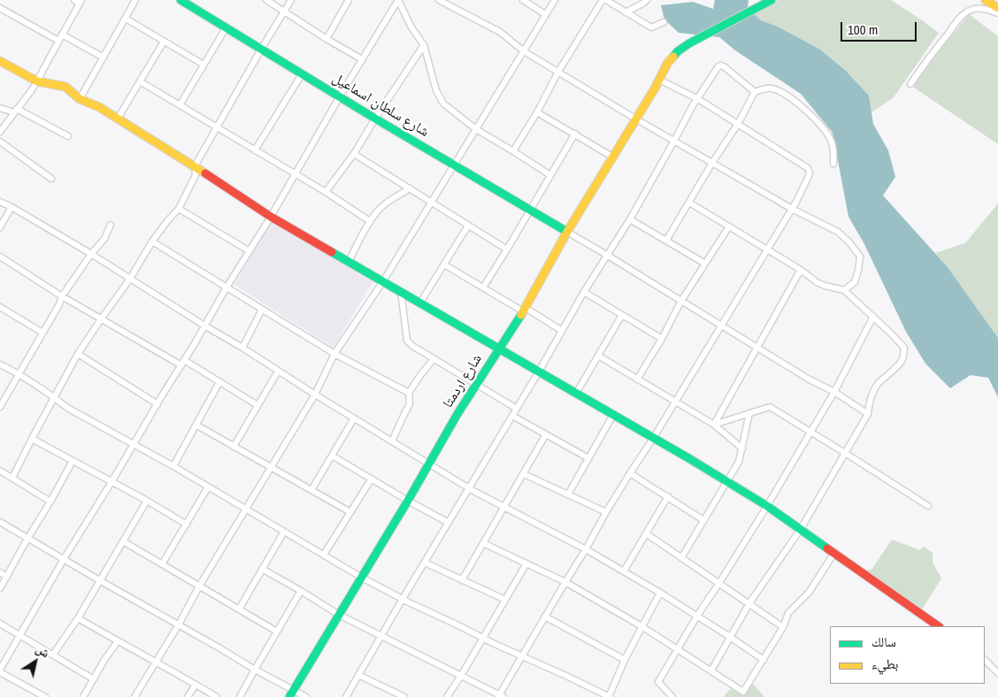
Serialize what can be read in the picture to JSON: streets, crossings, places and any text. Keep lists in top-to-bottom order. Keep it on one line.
{"streets":{"street":["شارع سلطان اسماعيل","شارع اردمتا"]},"crossings":[["شارع سلطان اسماعيل","شارع اردمتا"]],"legend":["سالك","بطيء"],"scale_bar":"100 m","north":"top right"}
